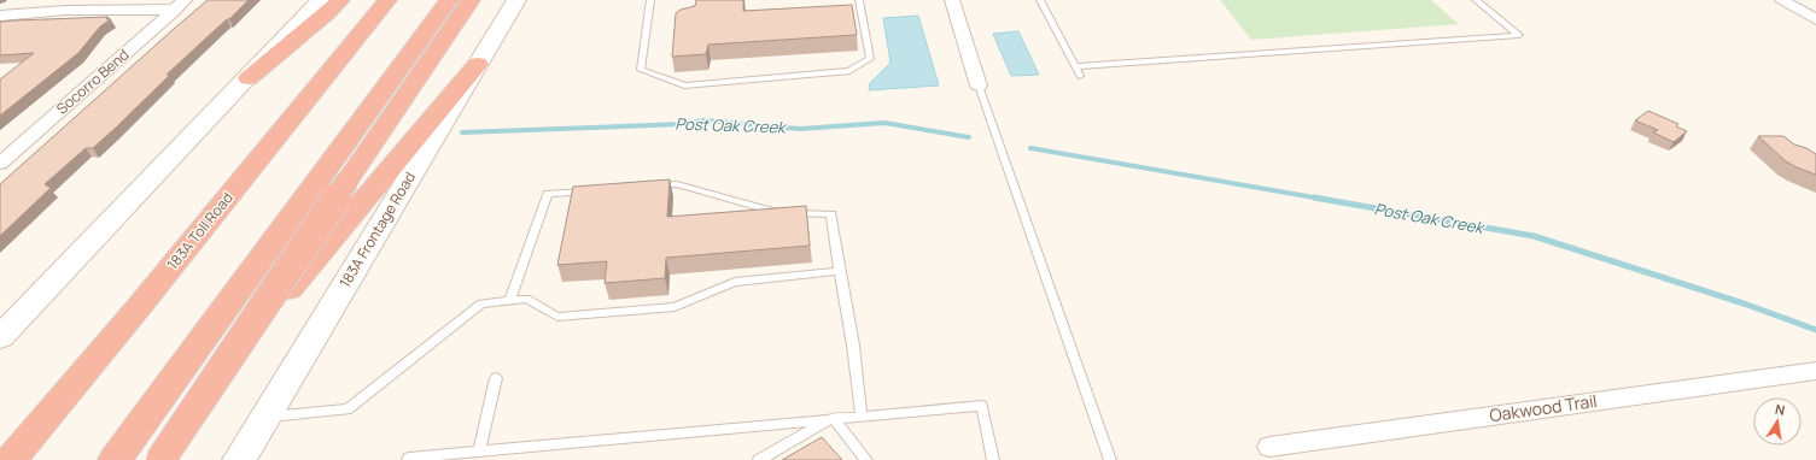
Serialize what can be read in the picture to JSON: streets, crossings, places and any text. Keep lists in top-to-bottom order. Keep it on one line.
{"streets":{"highway":["183A Toll Road"],"main road":["183A Frontage Road"],"street":["Socorro Bend","Oakwood Trail"]},"water":["Post Oak Creek"],"north":"top"}
